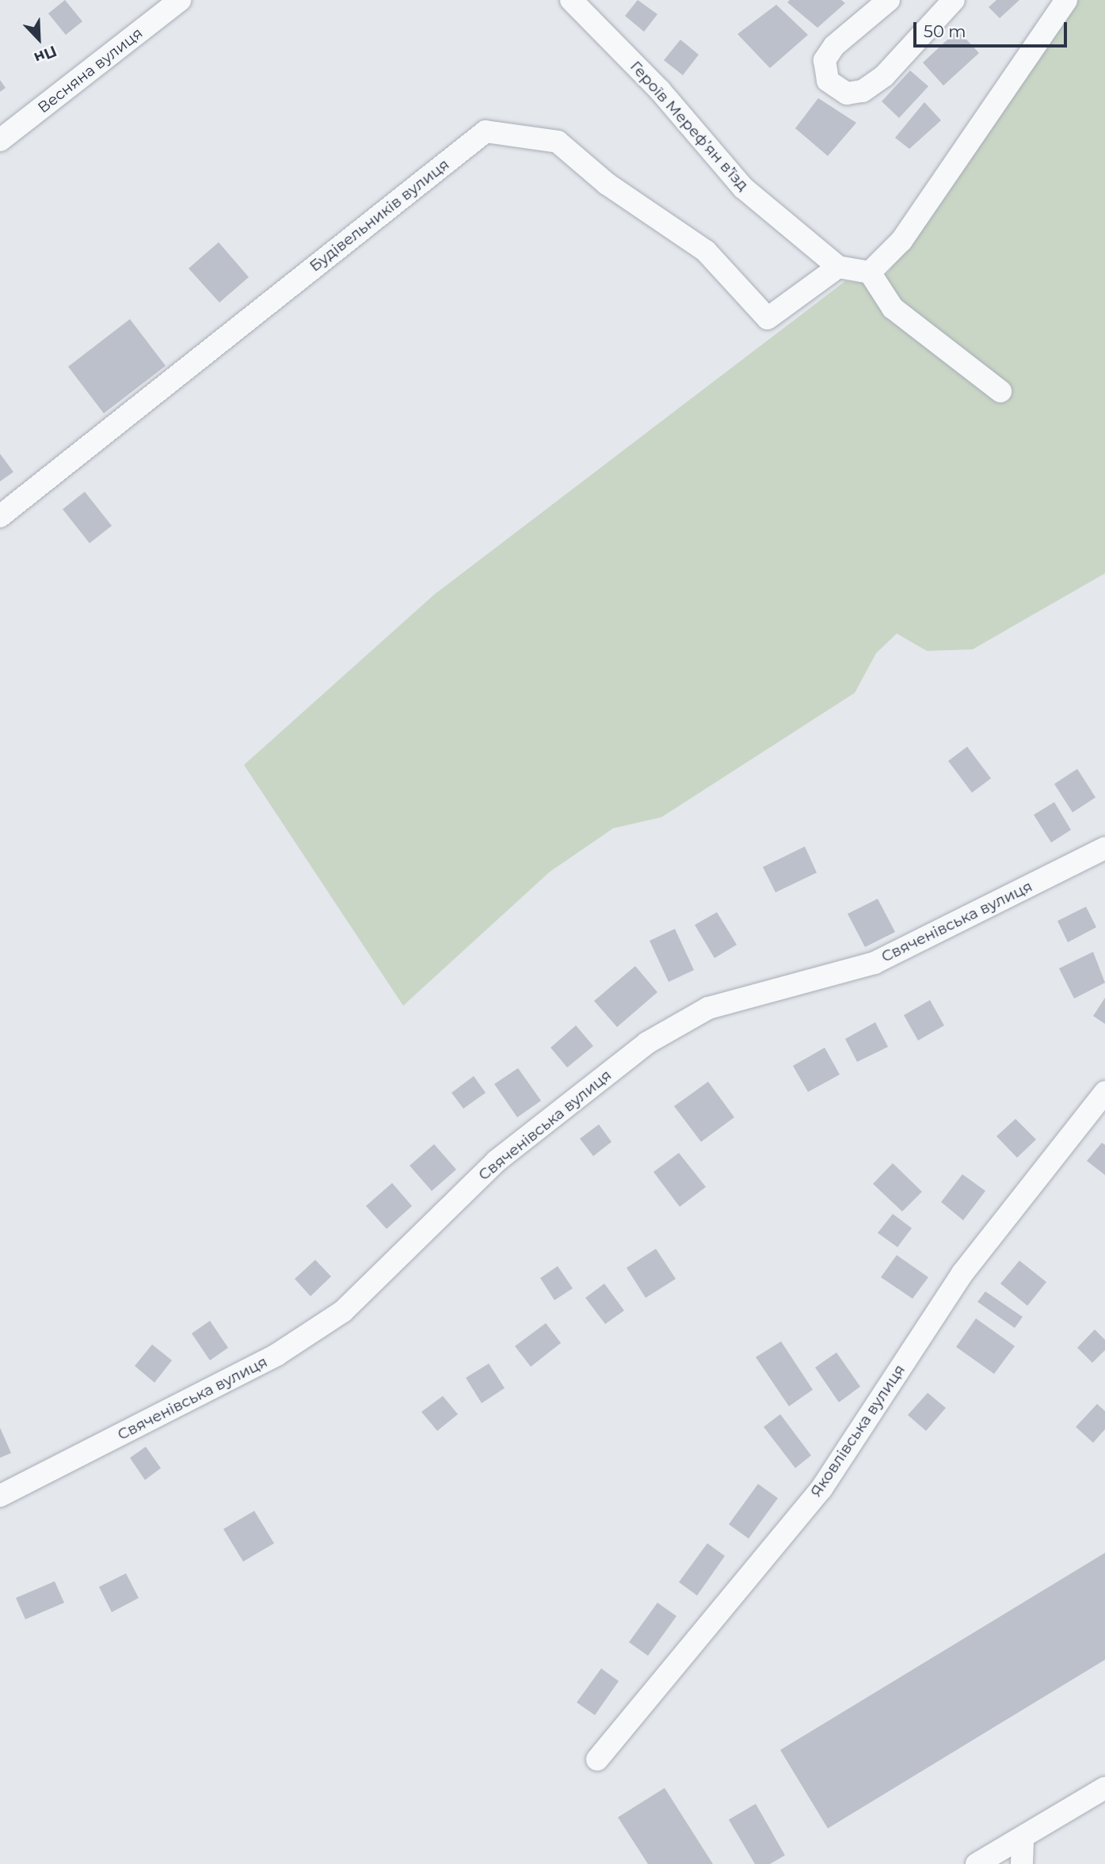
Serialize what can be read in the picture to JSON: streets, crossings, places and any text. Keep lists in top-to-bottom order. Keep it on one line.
{"streets":{"street":["Весняна вулиця","Героїв Мерефʼян вʼїзд","Будівельників вулиця","Свяченівська вулиця","Яковлівська вулиця"]},"crossings":[["Героїв Мерефʼян вʼїзд","Будівельників вулиця"]],"scale_bar":"50 m","north":"bottom right"}
